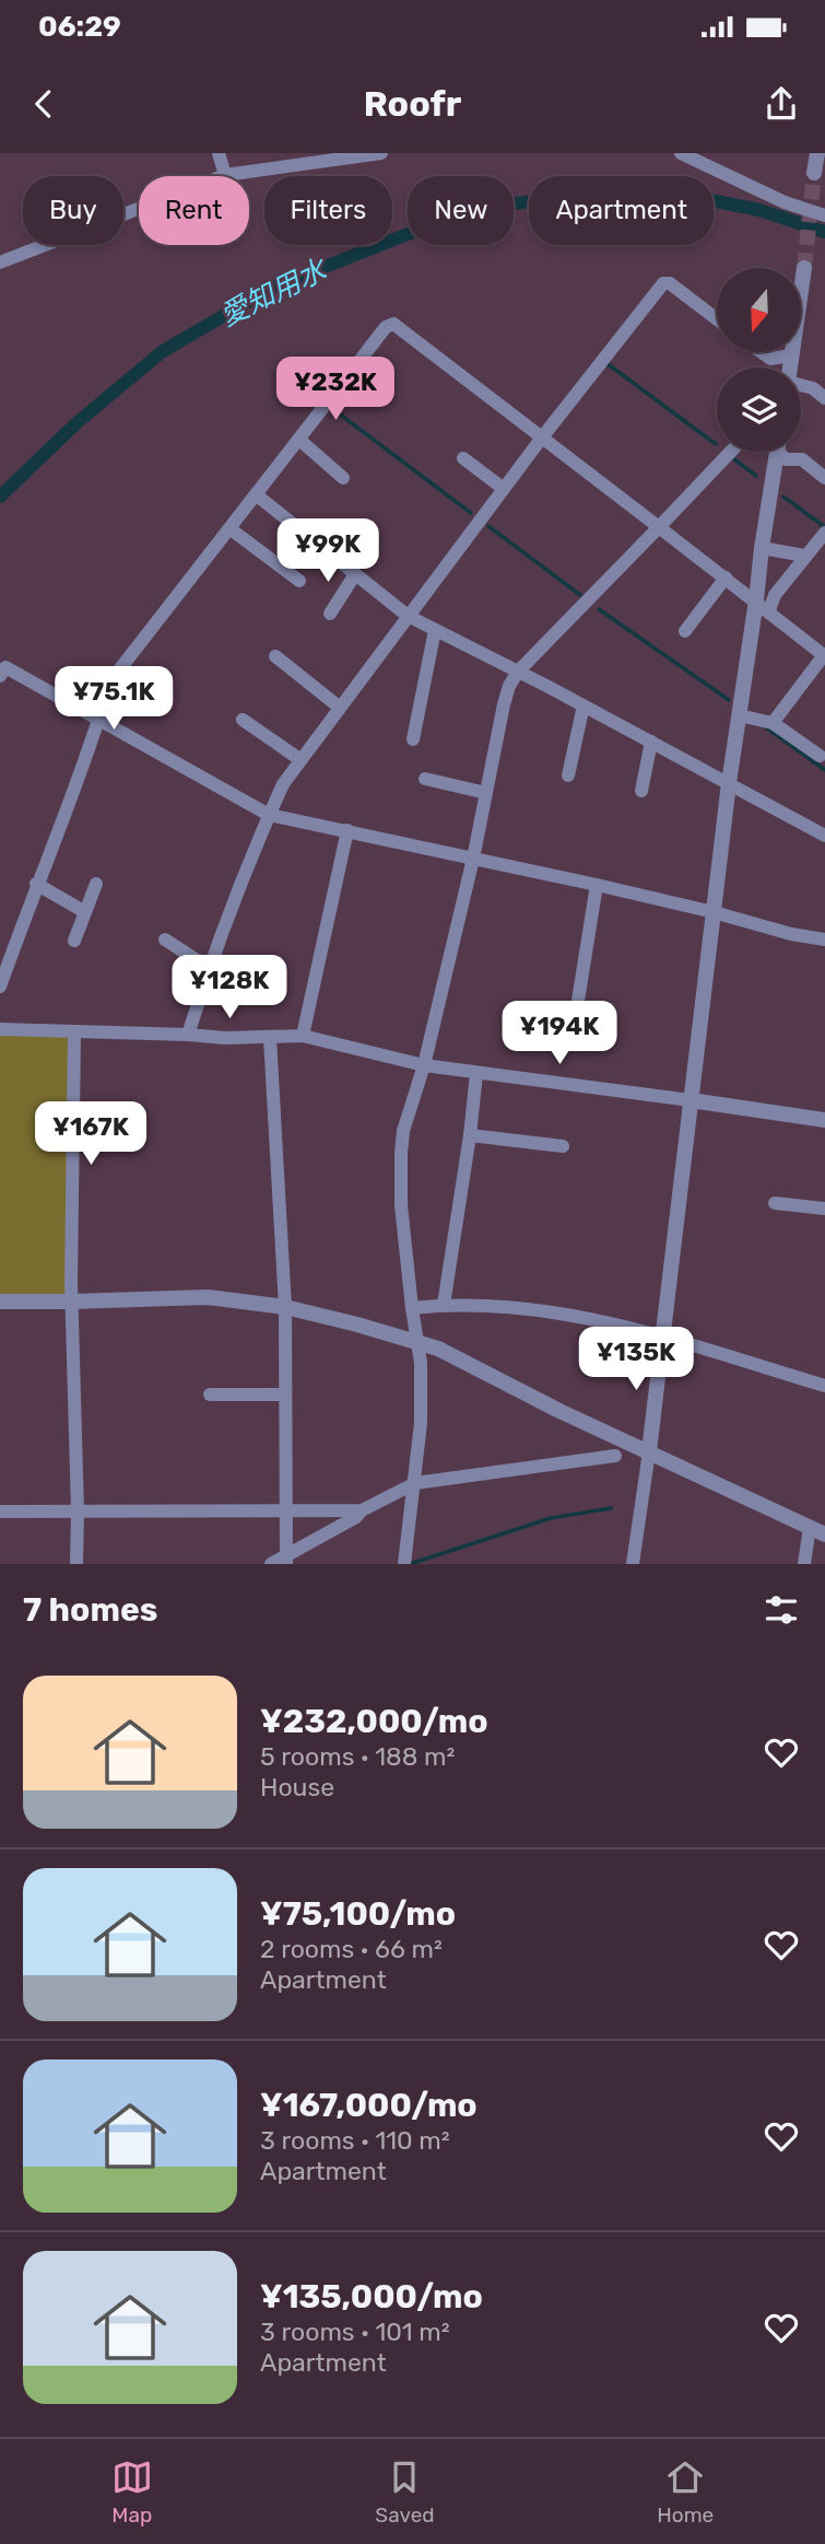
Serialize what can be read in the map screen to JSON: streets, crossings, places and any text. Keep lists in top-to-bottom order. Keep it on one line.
{"water":["愛知用水"],"north":"bottom","page":{"status":"06:29","header":"Roofr","chip":["Buy","Rent","Filters","New","Apartment"],"price":["¥232K","¥99K","¥75.1K","¥128K","¥194K","¥167K","¥135K"],"heading":"7 homes","list":[{"name":"¥232,000/mo","note":"5 rooms · 188 m² · House"},{"name":"¥75,100/mo","note":"2 rooms · 66 m² · Apartment"},{"name":"¥167,000/mo","note":"3 rooms · 110 m² · Apartment"},{"name":"¥135,000/mo","note":"3 rooms · 101 m² · Apartment"}],"tabs":["Map","Saved","Home"]}}
